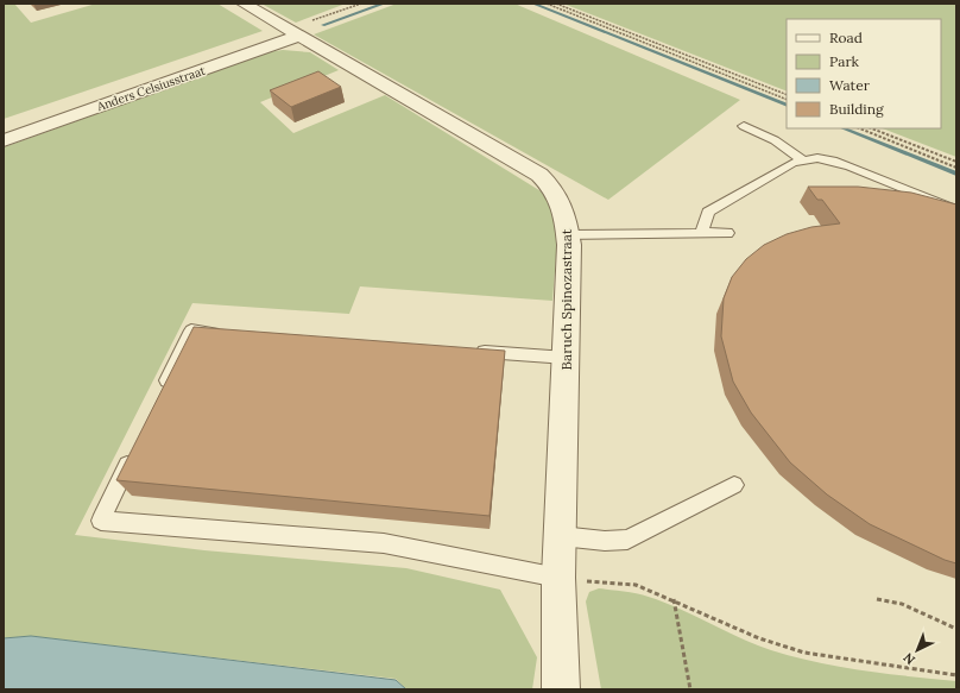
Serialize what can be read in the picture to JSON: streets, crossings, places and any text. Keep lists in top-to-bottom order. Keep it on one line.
{"streets":{"street":["Anders Celsiusstraat","Baruch Spinozastraat"]},"crossings":[["Anders Celsiusstraat","Baruch Spinozastraat"]],"legend":["Road","Park","Water","Building"],"north":"bottom left"}
